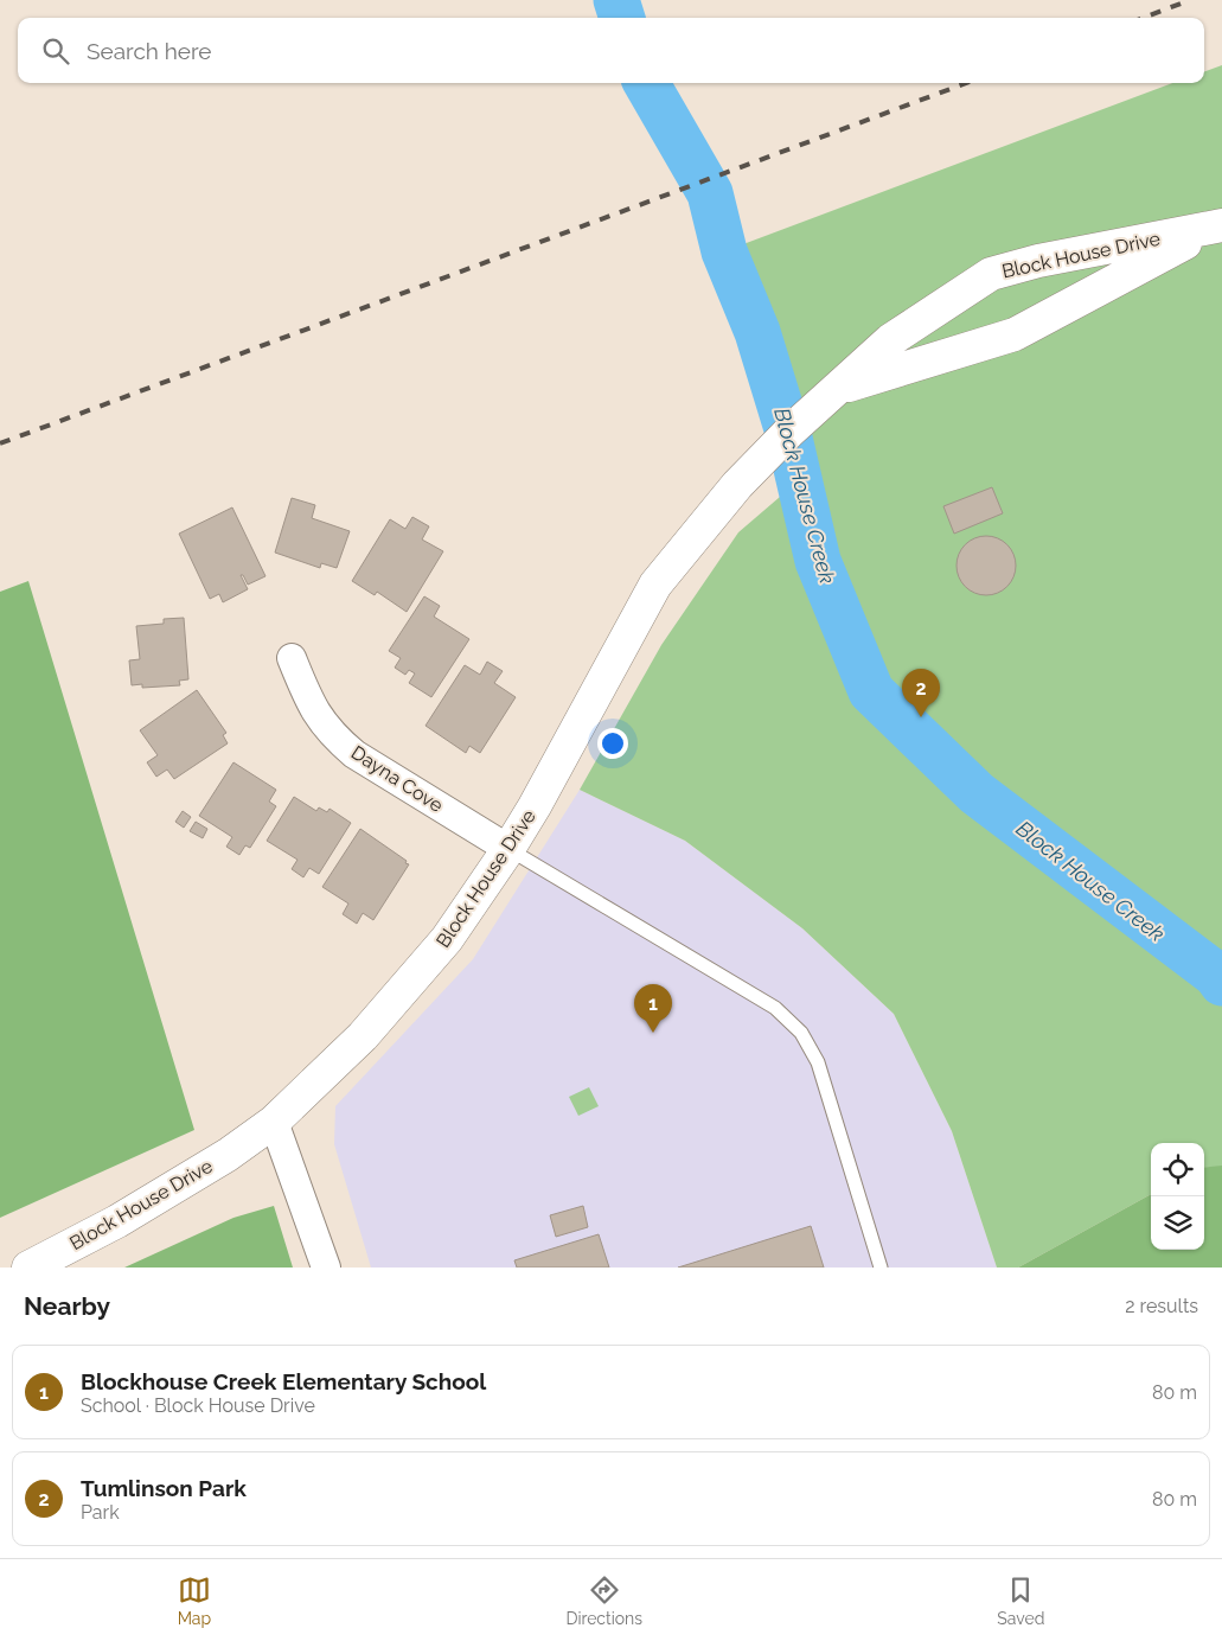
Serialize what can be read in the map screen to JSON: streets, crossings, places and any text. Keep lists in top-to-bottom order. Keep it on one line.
{"streets":{"street":["Block House Drive","Dayna Cove"]},"crossings":[["Block House Drive","Dayna Cove"]],"water":["Block House Creek"],"page":{"search":"Search here","pins":["2","1"],"heading":["Nearby","2 results"],"list":[{"mark":"1","name":"Blockhouse Creek Elementary School","note":"School · Block House Drive","value":"80 m"},{"mark":"2","name":"Tumlinson Park","note":"Park","value":"80 m"}],"nav":["Map","Directions","Saved"]}}
